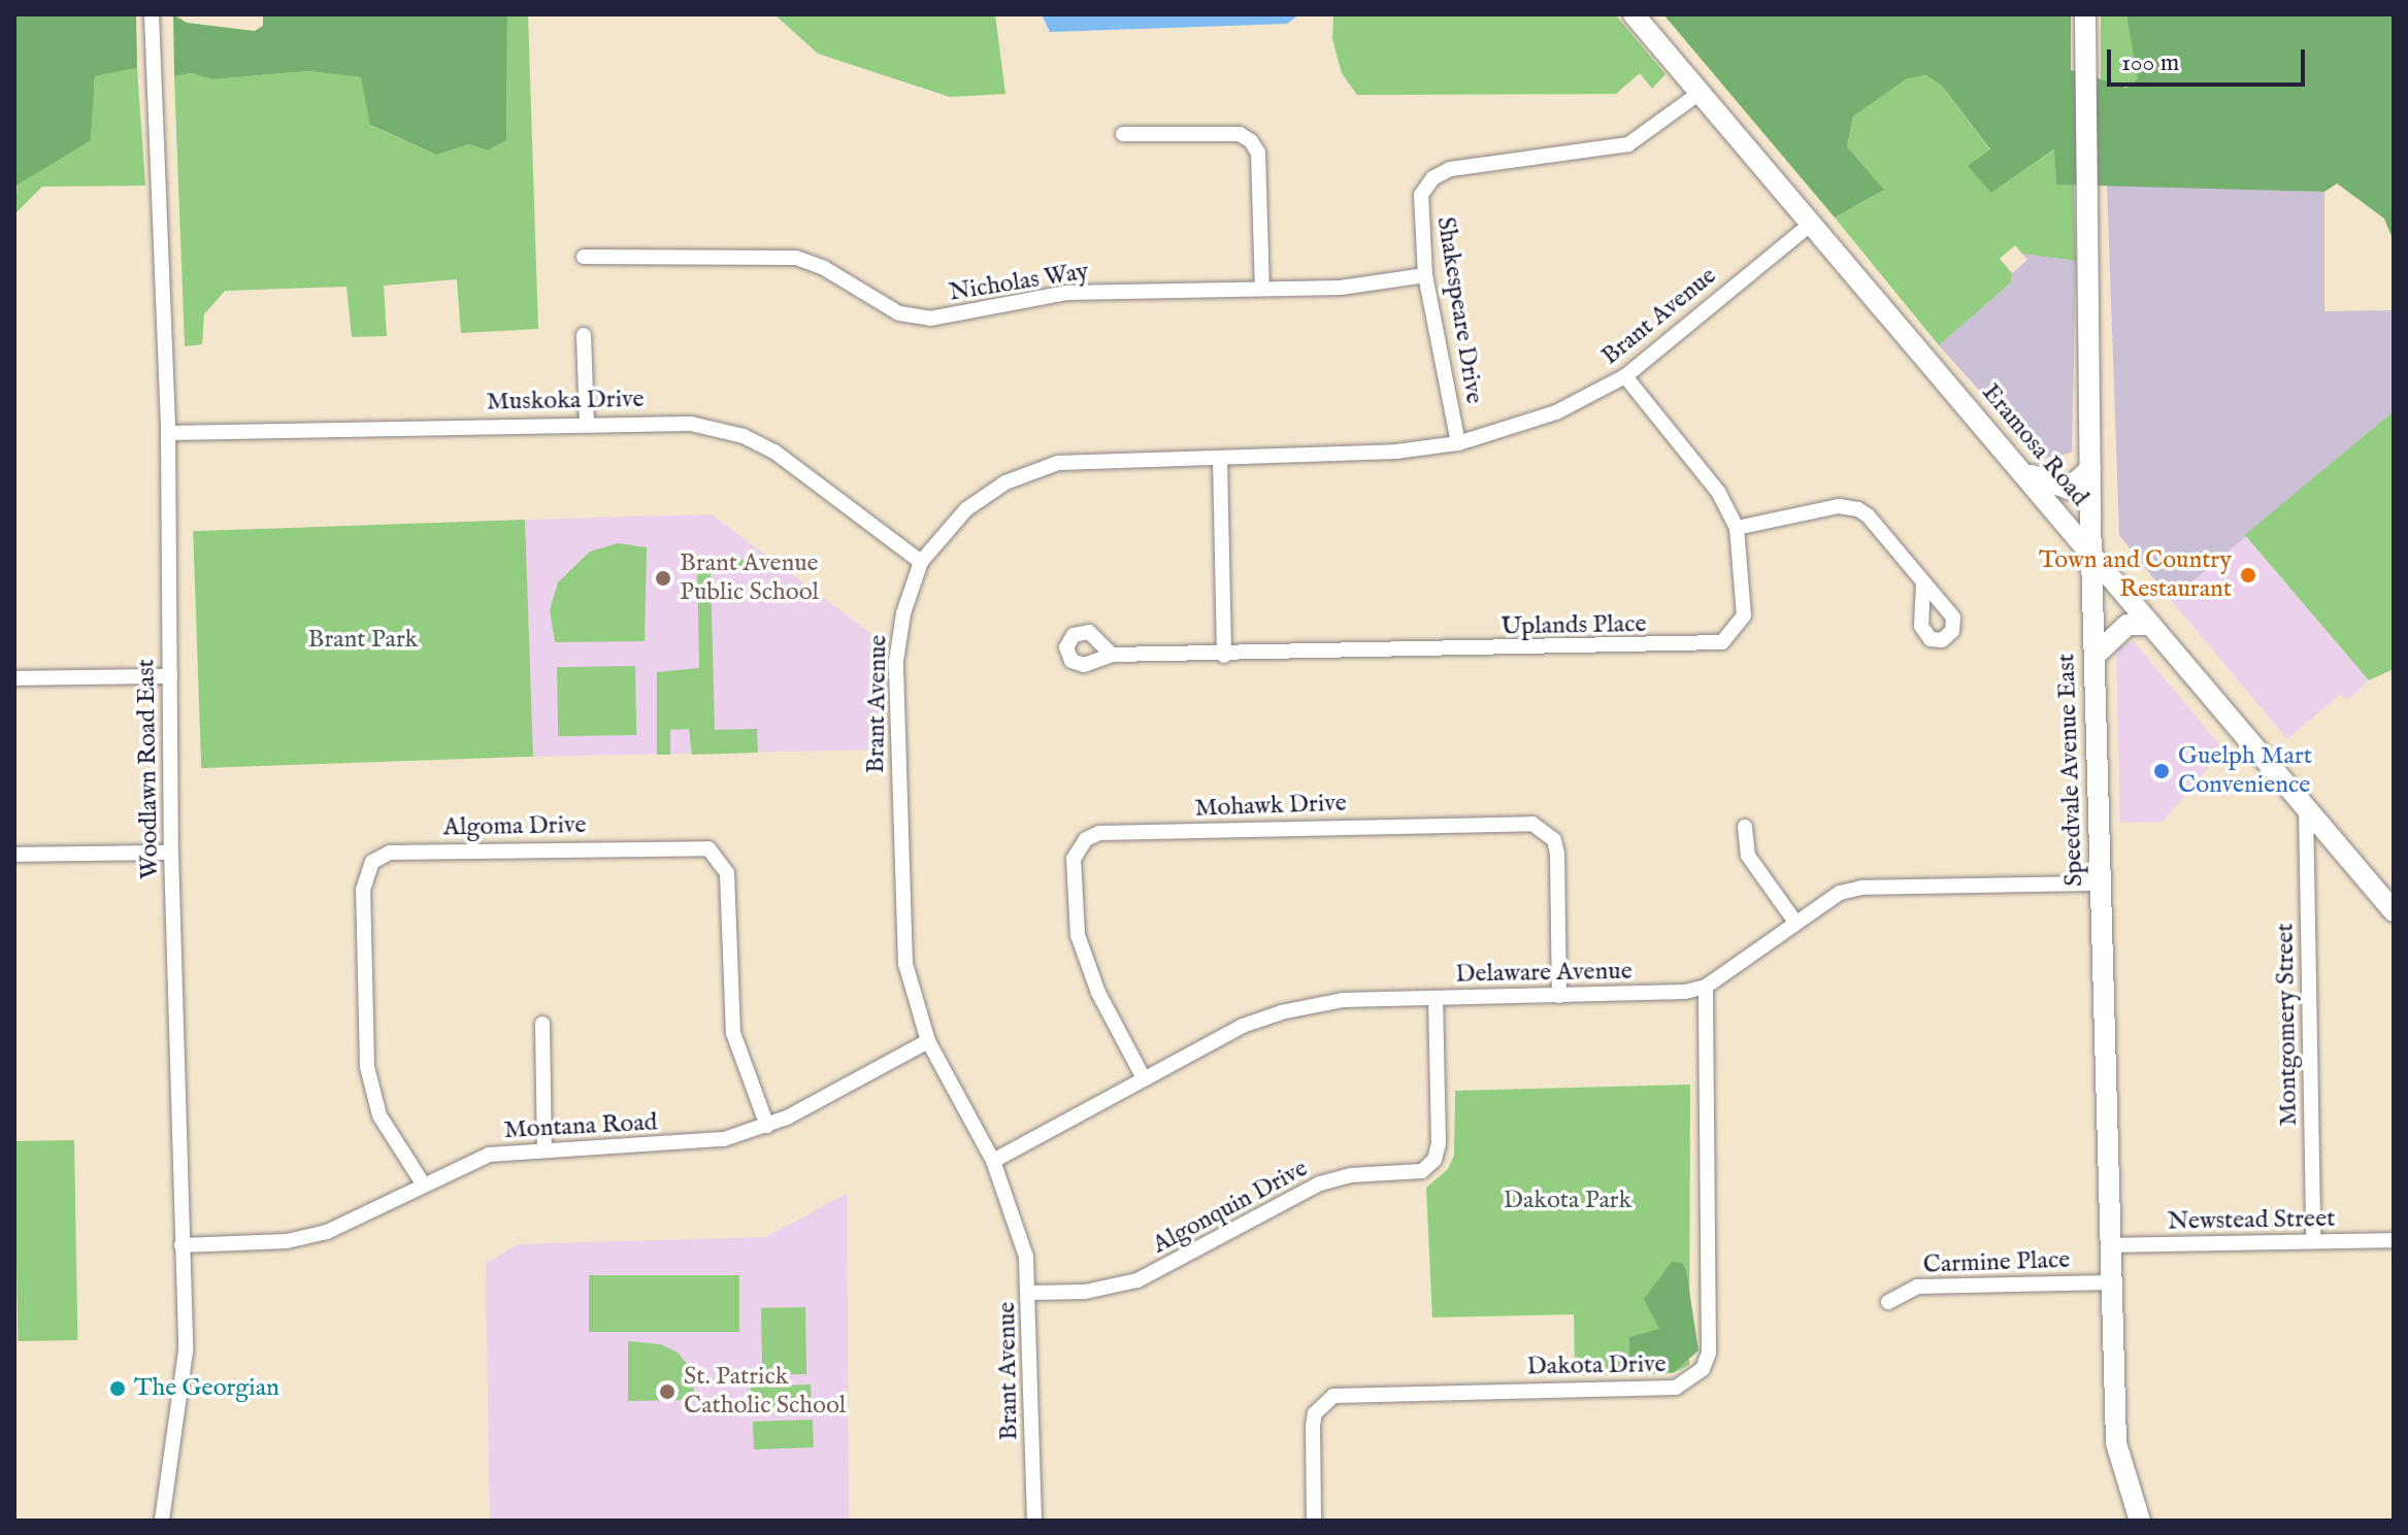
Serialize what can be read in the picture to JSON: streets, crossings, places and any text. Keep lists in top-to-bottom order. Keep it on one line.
{"streets":{"main road":["Eramosa Road","Speedvale Avenue East"],"street":["Nicholas Way","Shakespeare Drive","Brant Avenue","Muskoka Drive","Uplands Place","Woodlawn Road East","Mohawk Drive","Algoma Drive","Delaware Avenue","Montgomery Street","Montana Road","Algonquin Drive","Newstead Street","Carmine Place","Dakota Drive"]},"crossings":[["Nicholas Way","Shakespeare Drive"],["Shakespeare Drive","Brant Avenue"],["Shakespeare Drive","Eramosa Road"],["Brant Avenue","Muskoka Drive"],["Brant Avenue","Eramosa Road"],["Brant Avenue","Uplands Place"],["Brant Avenue","Delaware Avenue"],["Brant Avenue","Montana Road"],["Brant Avenue","Algonquin Drive"],["Muskoka Drive","Woodlawn Road East"],["Eramosa Road","Speedvale Avenue East"],["Eramosa Road","Montgomery Street"],["Woodlawn Road East","Montana Road"],["Speedvale Avenue East","Newstead Street"],["Speedvale Avenue East","Carmine Place"],["Mohawk Drive","Delaware Avenue"],["Algoma Drive","Montana Road"],["Delaware Avenue","Algonquin Drive"],["Delaware Avenue","Dakota Drive"],["Montgomery Street","Newstead Street"]],"parks":["Brant Park","Dakota Park"],"places":["Town and Country Restaurant","Brant Avenue Public School","Guelph Mart Convenience","The Georgian","St. Patrick Catholic School"],"scale_bar":"100 m"}
